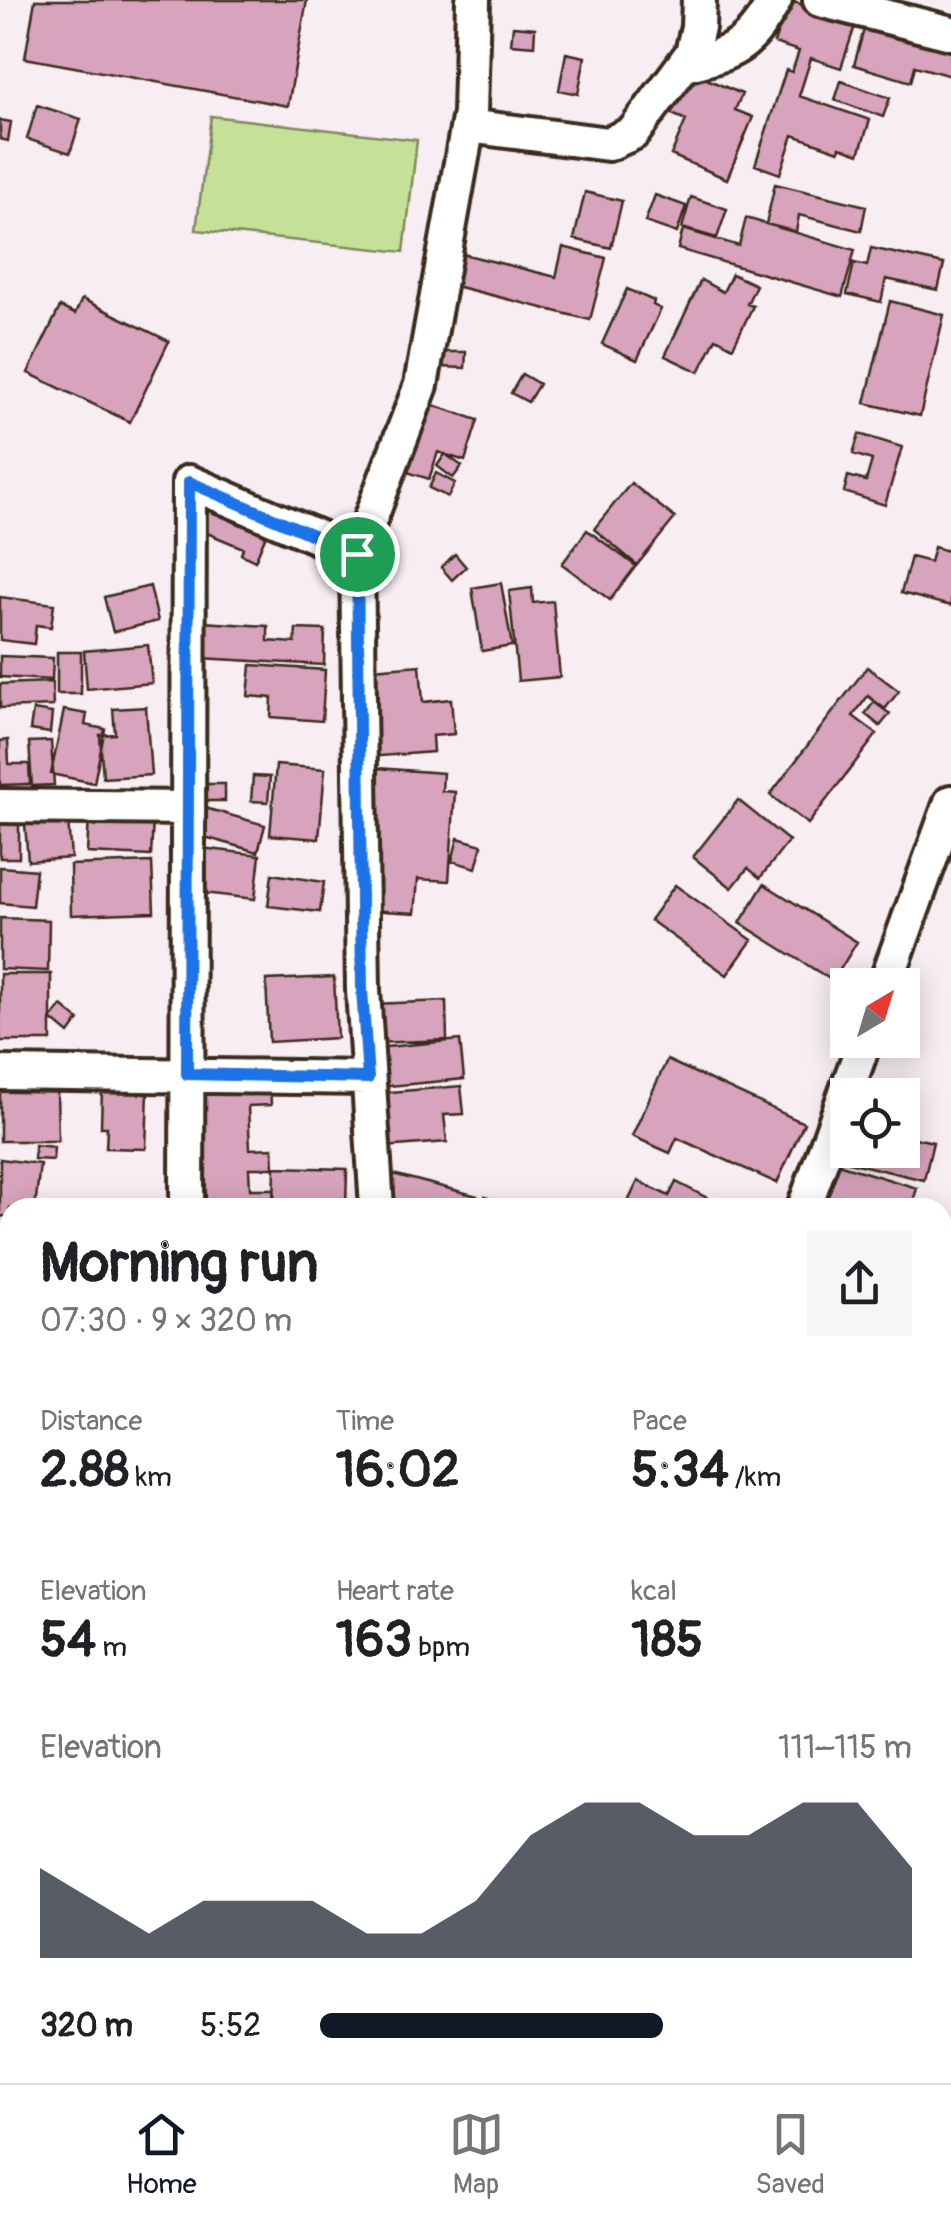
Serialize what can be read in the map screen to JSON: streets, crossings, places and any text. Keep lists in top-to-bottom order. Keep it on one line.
{"north":"top right","page":{"heading":["Morning run","07:30 · 9 × 320 m"],"stats":[["Distance","2.88 km"],["Time","16:02"],["Pace","5:34 /km"],["Elevation","54 m"],["Heart rate","163 bpm"],["kcal","185"]],"chart":["Elevation","111–115 m"],"list":[{"name":"320 m","note":"5:52"}],"tabs":["Home","Map","Saved"]}}
